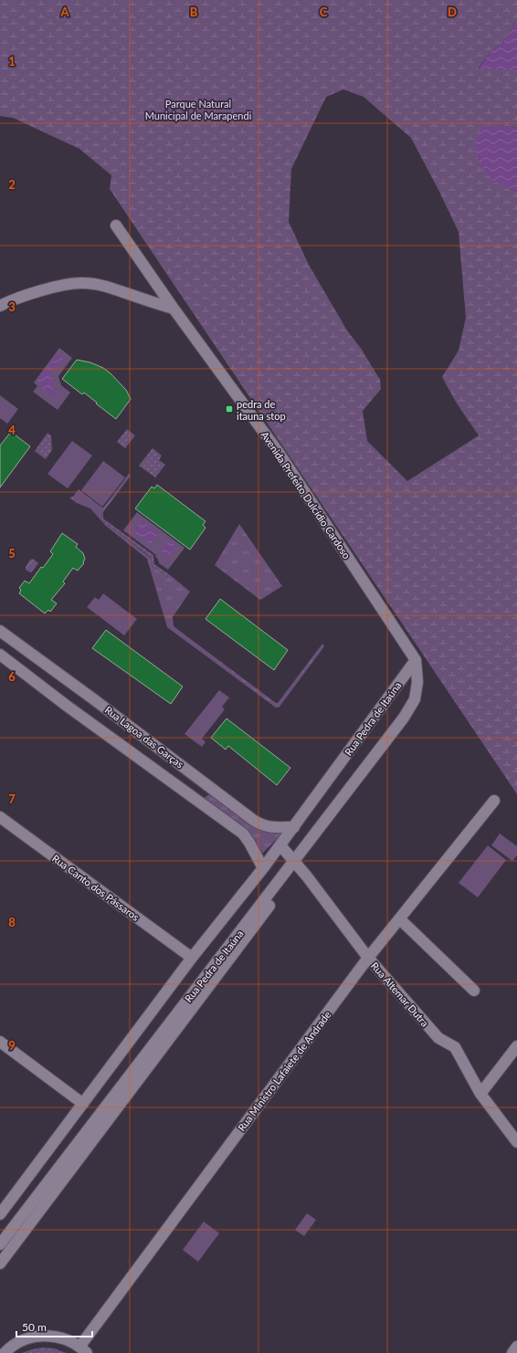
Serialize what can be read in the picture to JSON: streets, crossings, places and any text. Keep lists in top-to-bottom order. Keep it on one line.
{"streets":{"street":["Avenida Prefeito Dulcídio Cardoso","Rua Pedra de Itaúna","Rua Lagoa das Garças","Rua Canto dos Pássaros","Rua Altemar Dutra","Rua Ministro Lafaiete de Andrade"]},"crossings":[["Avenida Prefeito Dulcídio Cardoso","Rua Pedra de Itaúna"],["Rua Pedra de Itaúna","Rua Lagoa das Garças"],["Rua Pedra de Itaúna","Rua Canto dos Pássaros"],["Rua Pedra de Itaúna","Rua Altemar Dutra"],["Rua Altemar Dutra","Rua Ministro Lafaiete de Andrade"]],"parks":["Parque Natural Municipal de Marapendi"],"places":{"transit":["pedra de itauna stop"]},"scale_bar":"50 m","grid":{"columns":["A","B","C","D"],"rows":["1","2","3","4","5","6","7","8","9"]}}
